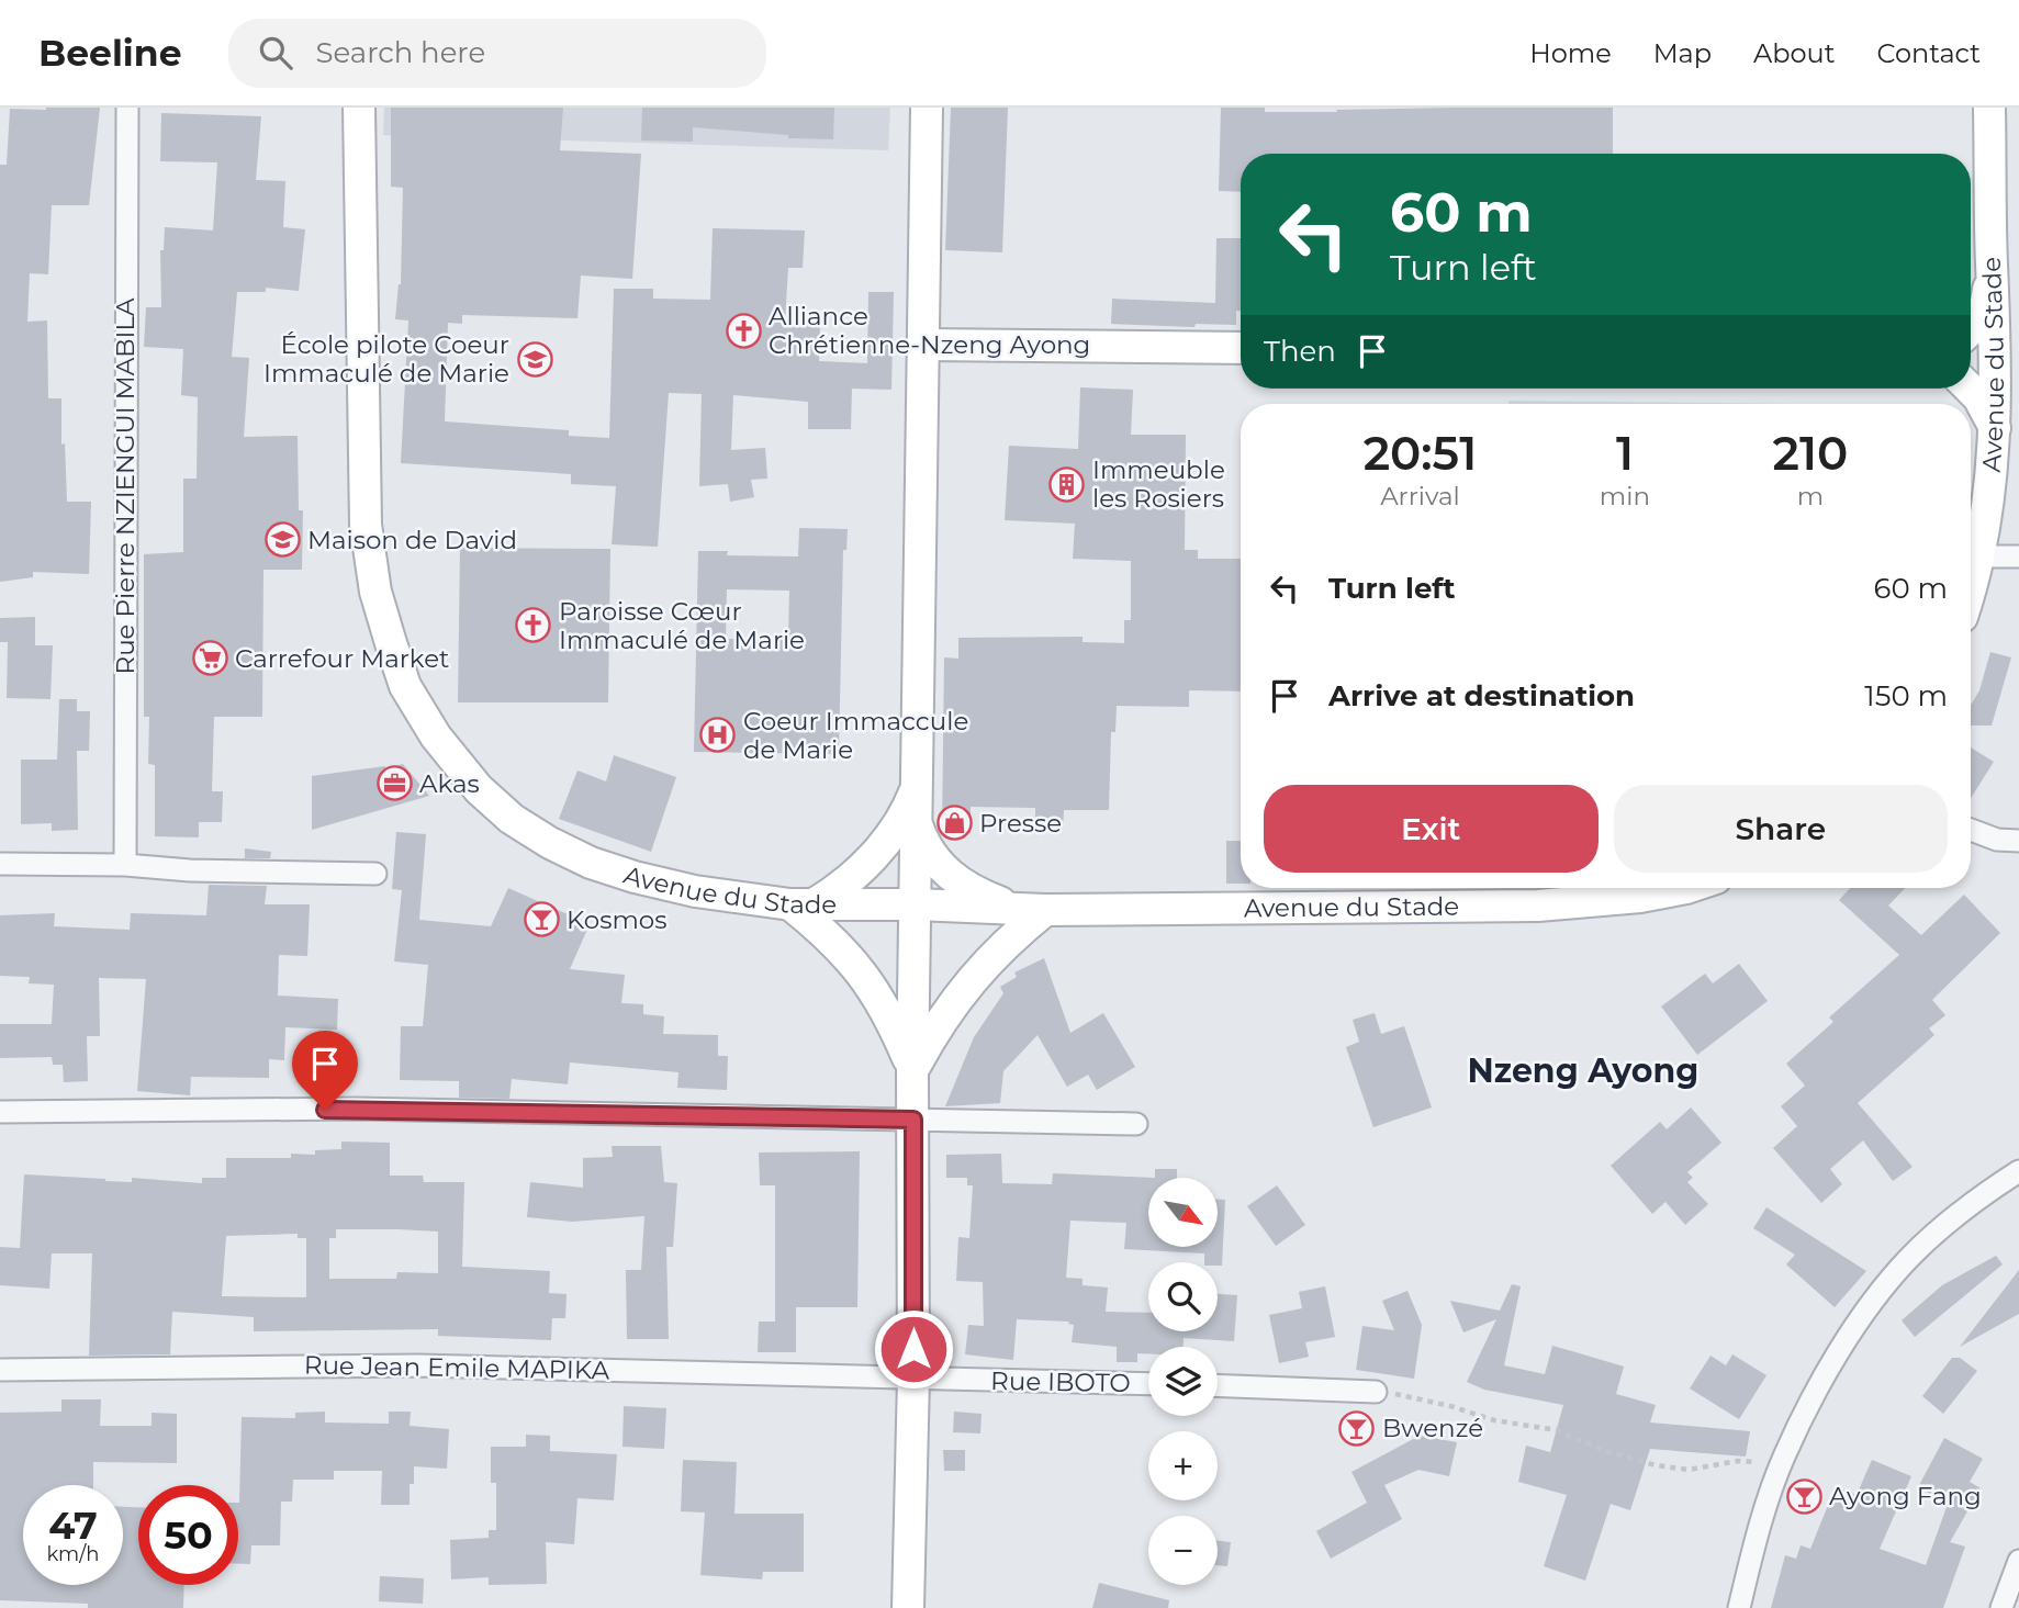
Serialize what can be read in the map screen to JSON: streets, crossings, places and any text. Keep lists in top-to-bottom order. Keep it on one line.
{"streets":{"main road":["Avenue du Stade"],"street":["Rue Pierre NZIENGUI MABILA","Rue Jean Emile MAPIKA","Rue IBOTO"]},"crossings":[["Rue Jean Emile MAPIKA","Rue IBOTO"]],"districts":["Nzeng Ayong"],"places":{"church":["Alliance Chrétienne-Nzeng Ayong","Paroisse Cœur Immaculé de Marie"],"school or university":["École pilote Coeur Immaculé de Marie","Maison de David"],"building":["Immeuble les Rosiers"],"supermarket":["Carrefour Market"],"hospital":["Coeur Immaccule de Marie"],"office":["Akas"],"shop":["Presse"],"bar":["Kosmos","Bwenzé","Ayong Fang"]},"north":"bottom right","page":{"header":"Beeline","search":"Search here","nav":["Home","Map","About","Contact"],"turn":["60 m","Turn left"],"then":"Then","eta":["20:51","Arrival","1","min","210","m"],"list":[{"name":"Turn left","value":"60 m"},{"name":"Arrive at destination","value":"150 m"}],"buttons":["Exit","Share"],"map_buttons":["+","−"],"speed":"47 km/h","limit":"50"}}
